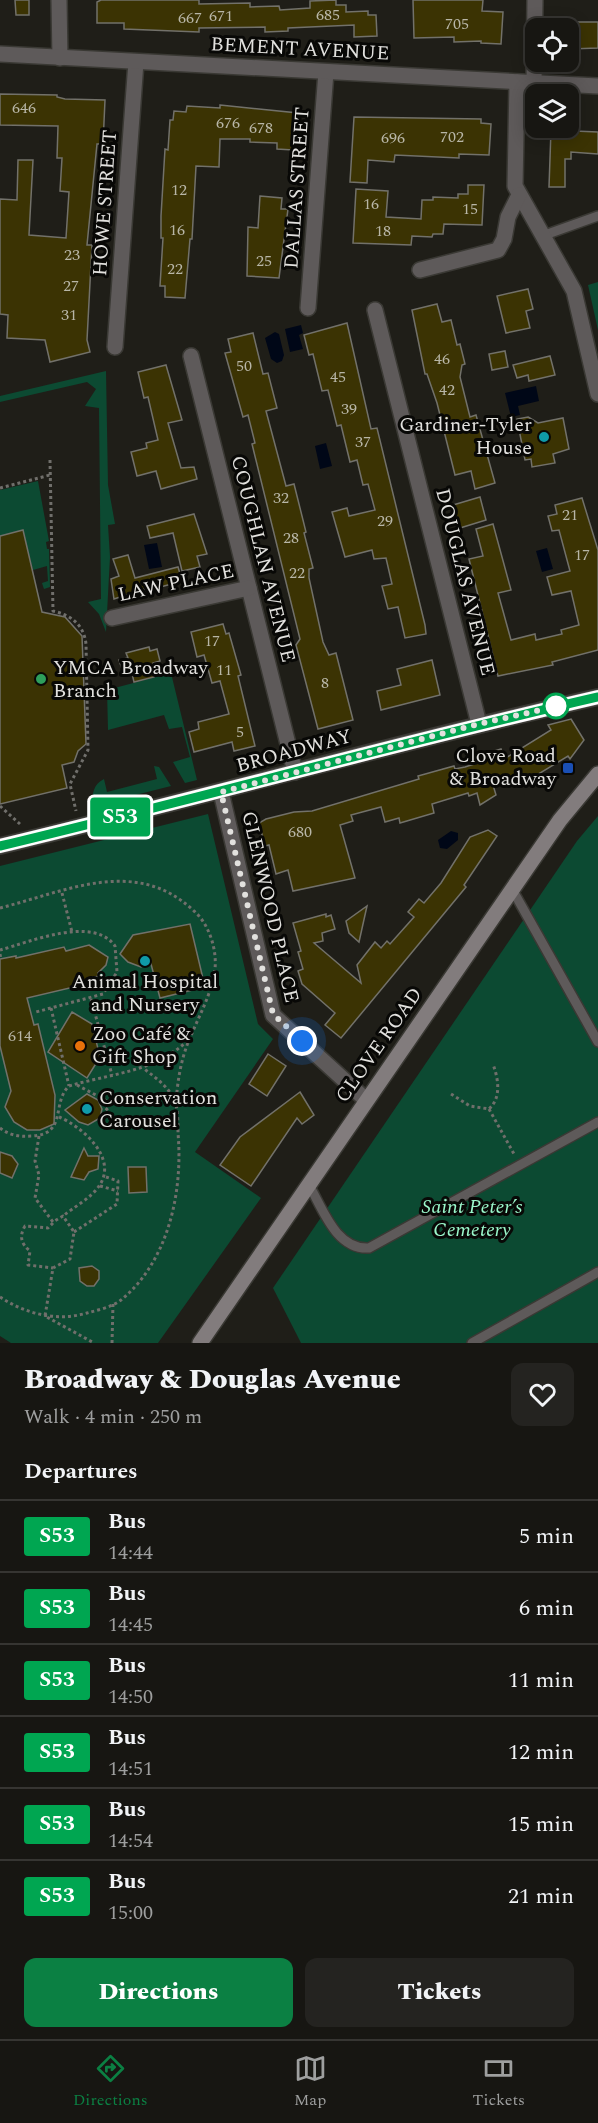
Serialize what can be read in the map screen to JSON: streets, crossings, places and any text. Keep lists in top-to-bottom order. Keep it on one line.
{"streets":{"main road":["CLOVE ROAD"],"street":["BEMENT AVENUE","DALLAS STREET","HOWE STREET","COUGHLAN AVENUE","DOUGLAS AVENUE","LAW PLACE","BROADWAY","GLENWOOD PLACE"]},"crossings":[["BEMENT AVENUE","DALLAS STREET"],["BEMENT AVENUE","HOWE STREET"],["COUGHLAN AVENUE","LAW PLACE"],["COUGHLAN AVENUE","BROADWAY"],["DOUGLAS AVENUE","BROADWAY"],["BROADWAY","GLENWOOD PLACE"],["GLENWOOD PLACE","CLOVE ROAD"]],"parks":["Saint Peter’s Cemetery"],"places":{"other":["Gardiner-Tyler House","YMCA Broadway Branch","Animal Hospital and Nursery","Zoo Café & Gift Shop","Conservation Carousel"],"transit":["Clove Road & Broadway"]},"lines":["bus line S53"],"house_numbers":["685","671","667","705","646","676","678","702","696","12","16","15","16","18","23","25","22","27","31","46","50","45","42","39","37","32","21","29","28","17","22","17","11","8","5","680","614"],"page":{"on_map":"S53","heading":[["Broadway & Douglas Avenue","Walk · 4 min · 250 m"],"Departures"],"list":[{"mark":"S53","name":"Bus","note":"14:44","value":"5 min"},{"mark":"S53","name":"Bus","note":"14:45","value":"6 min"},{"mark":"S53","name":"Bus","note":"14:50","value":"11 min"},{"mark":"S53","name":"Bus","note":"14:51","value":"12 min"},{"mark":"S53","name":"Bus","note":"14:54","value":"15 min"},{"mark":"S53","name":"Bus","note":"15:00","value":"21 min"}],"buttons":["Directions","Tickets"],"tabs":["Directions","Map","Tickets"]}}
